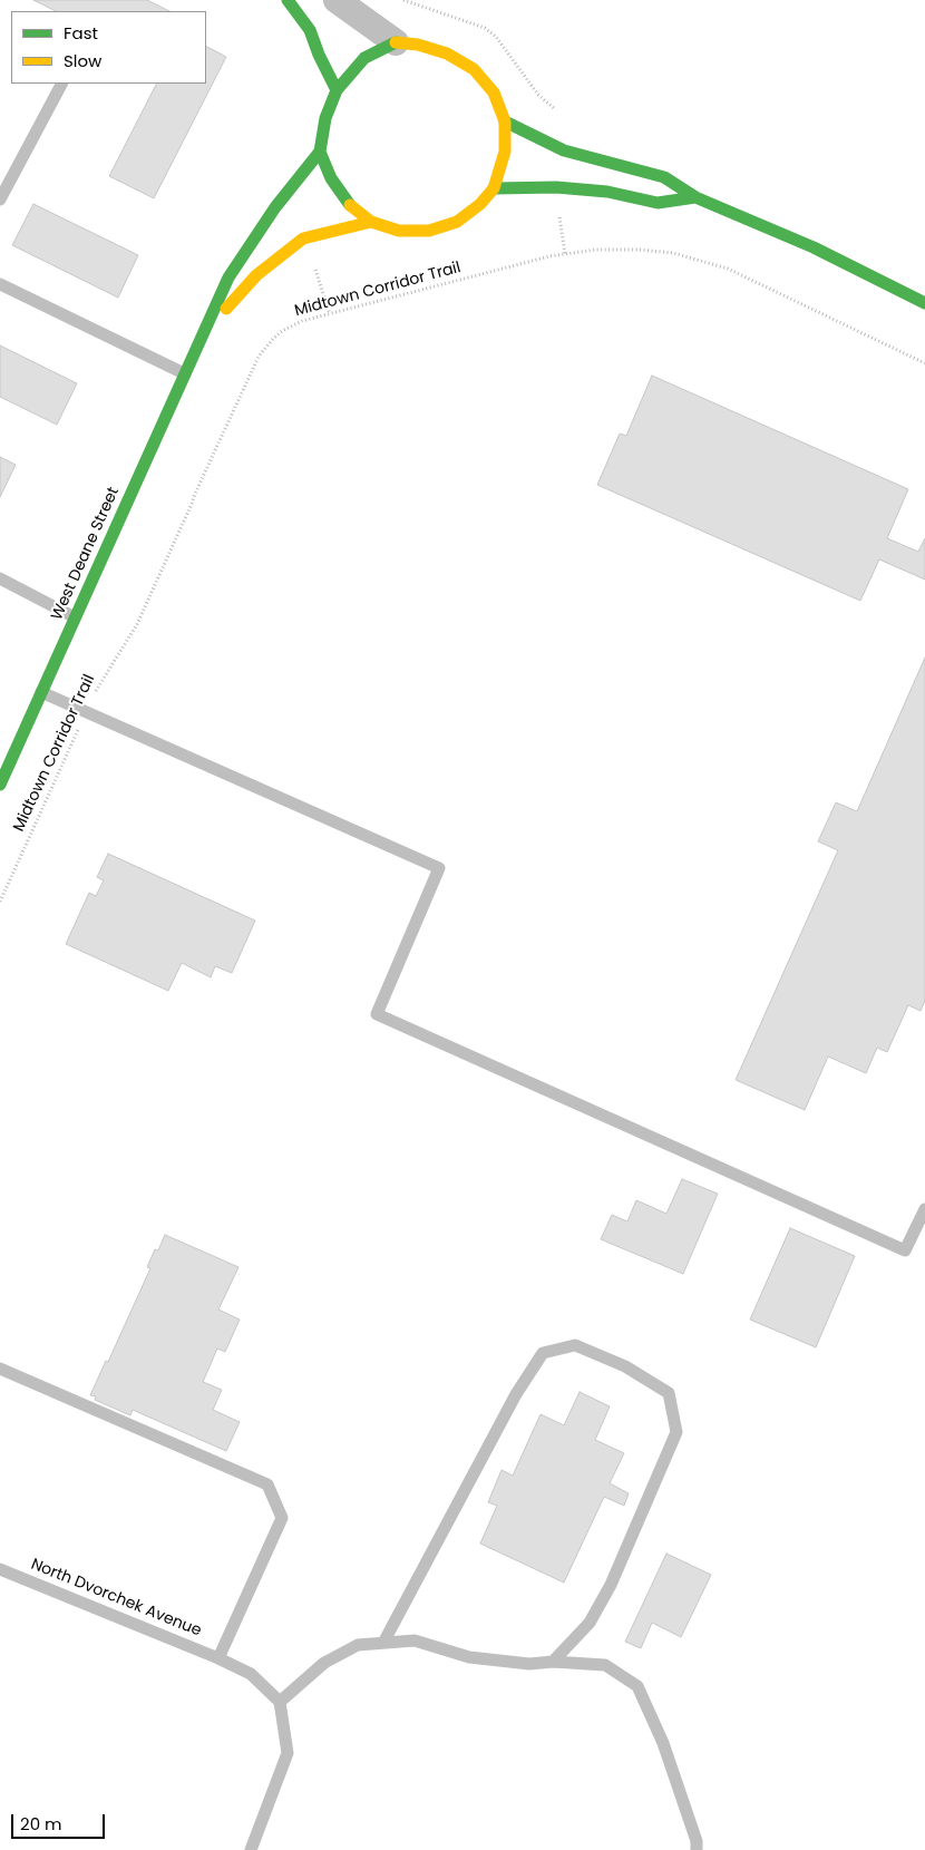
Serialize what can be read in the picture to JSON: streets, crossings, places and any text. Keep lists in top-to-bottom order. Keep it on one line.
{"streets":{"street":["West Deane Street"],"lane":["North Dvorchek Avenue"],"path":["Midtown Corridor Trail"]},"legend":["Fast","Slow"],"scale_bar":"20 m"}
